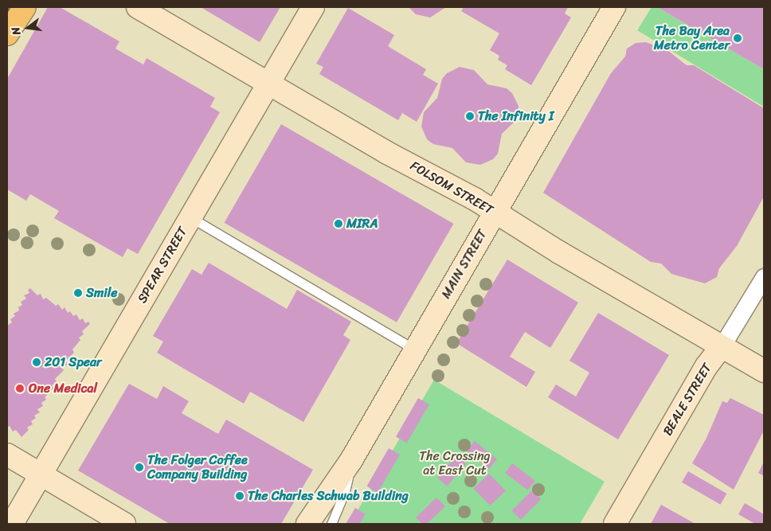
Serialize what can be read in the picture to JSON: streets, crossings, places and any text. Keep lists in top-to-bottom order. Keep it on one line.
{"streets":{"street":["FOLSOM STREET","MAIN STREET","SPEAR STREET","BEALE STREET"]},"crossings":[["FOLSOM STREET","MAIN STREET"],["FOLSOM STREET","SPEAR STREET"],["FOLSOM STREET","BEALE STREET"]],"parks":["The Crossing at East Cut"],"places":["The Bay Area Metro Center","The Infinity I","MIRA","Smile","201 Spear","One Medical","The Folger Coffee Company Building","The Charles Schwab Building"],"north":"left"}
